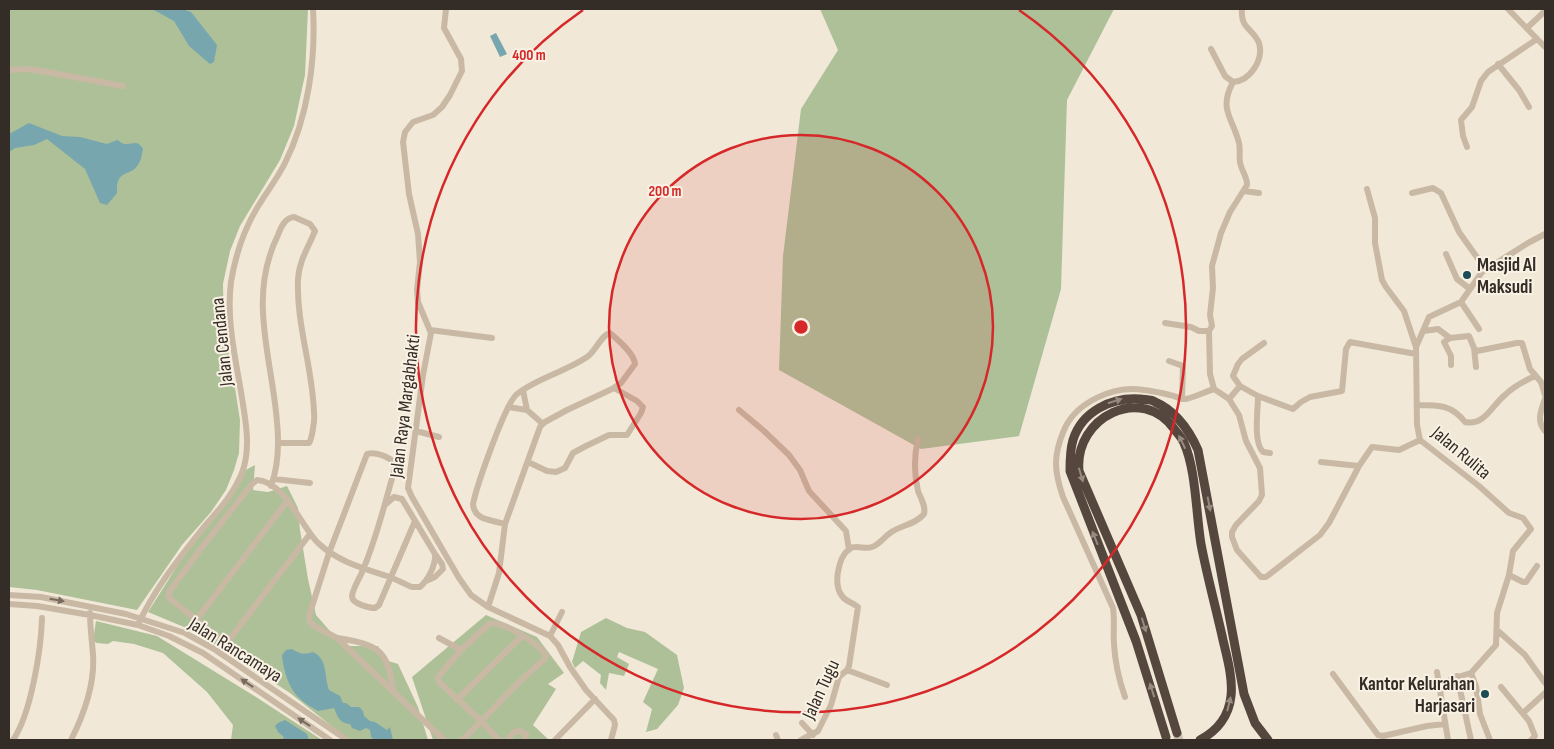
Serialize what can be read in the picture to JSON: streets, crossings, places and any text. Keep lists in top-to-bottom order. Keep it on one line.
{"streets":{"street":["Jalan Cendana","Jalan Raya Margabhakti","Jalan Rulita","Jalan Rancamaya","Jalan Tugu"]},"crossings":[["Jalan Cendana","Jalan Rancamaya"]],"places":["Masjid Al Maksudi","Kantor Kelurahan Harjasari"],"rings":["400 m","200 m"]}
